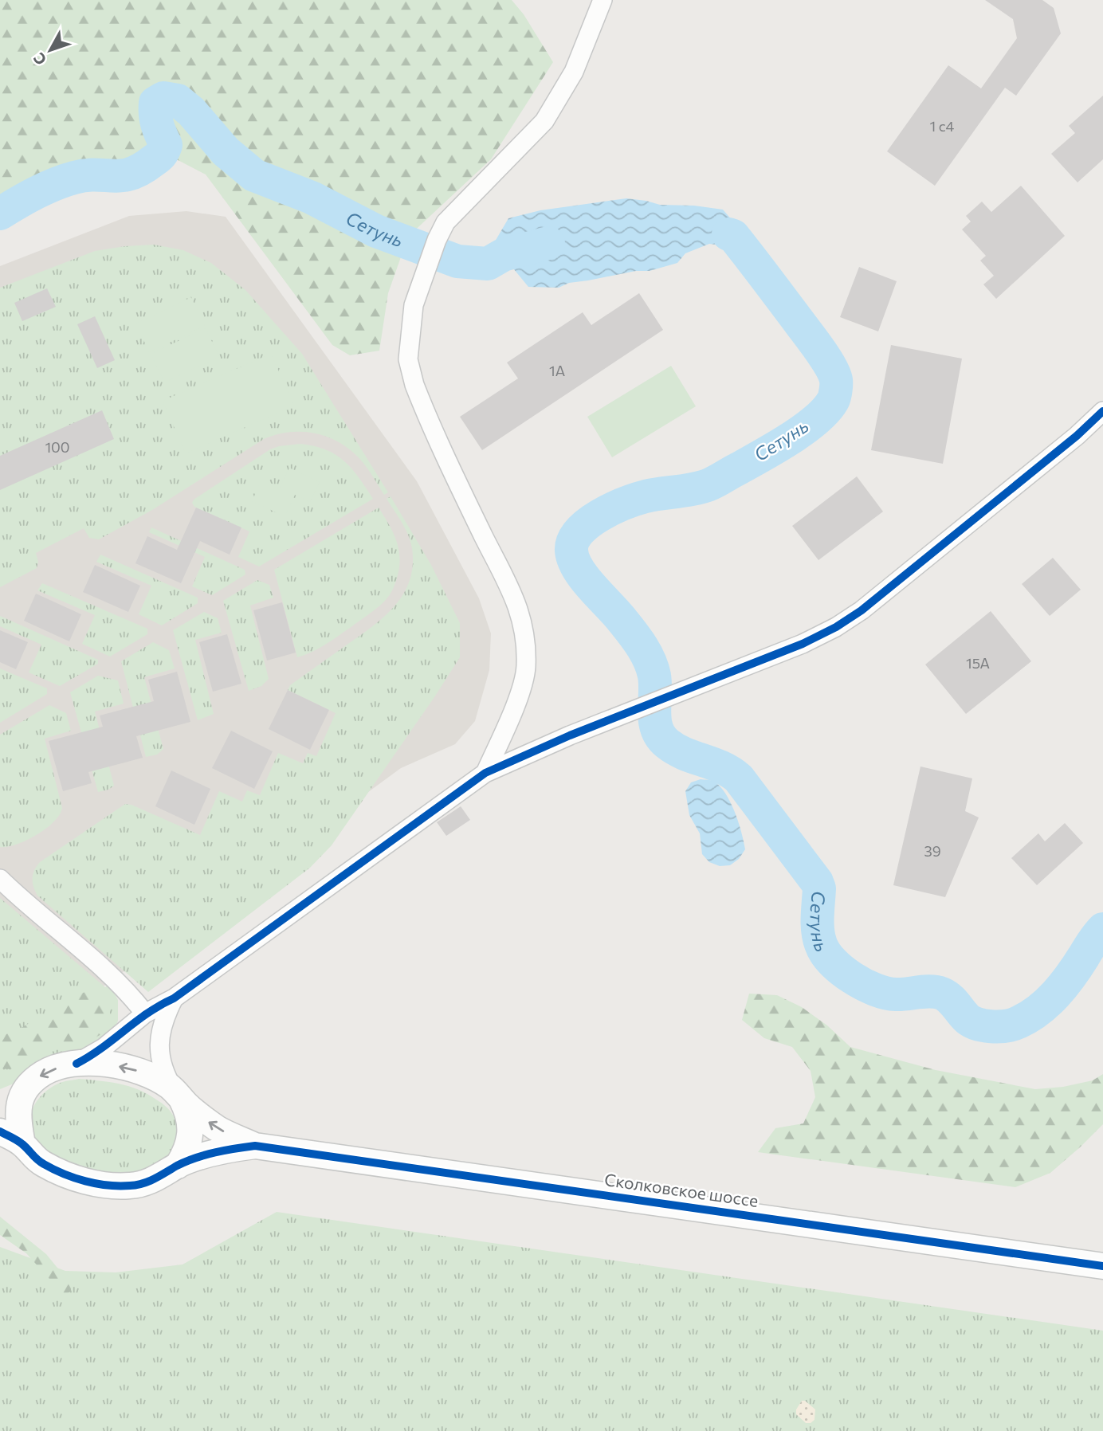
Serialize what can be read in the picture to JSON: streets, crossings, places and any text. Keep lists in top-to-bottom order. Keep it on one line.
{"streets":{"street":["Сколковское шоссе"]},"water":["Сетунь"],"house_numbers":["1 с4","1А","100","15А","39"],"north":"bottom left"}
